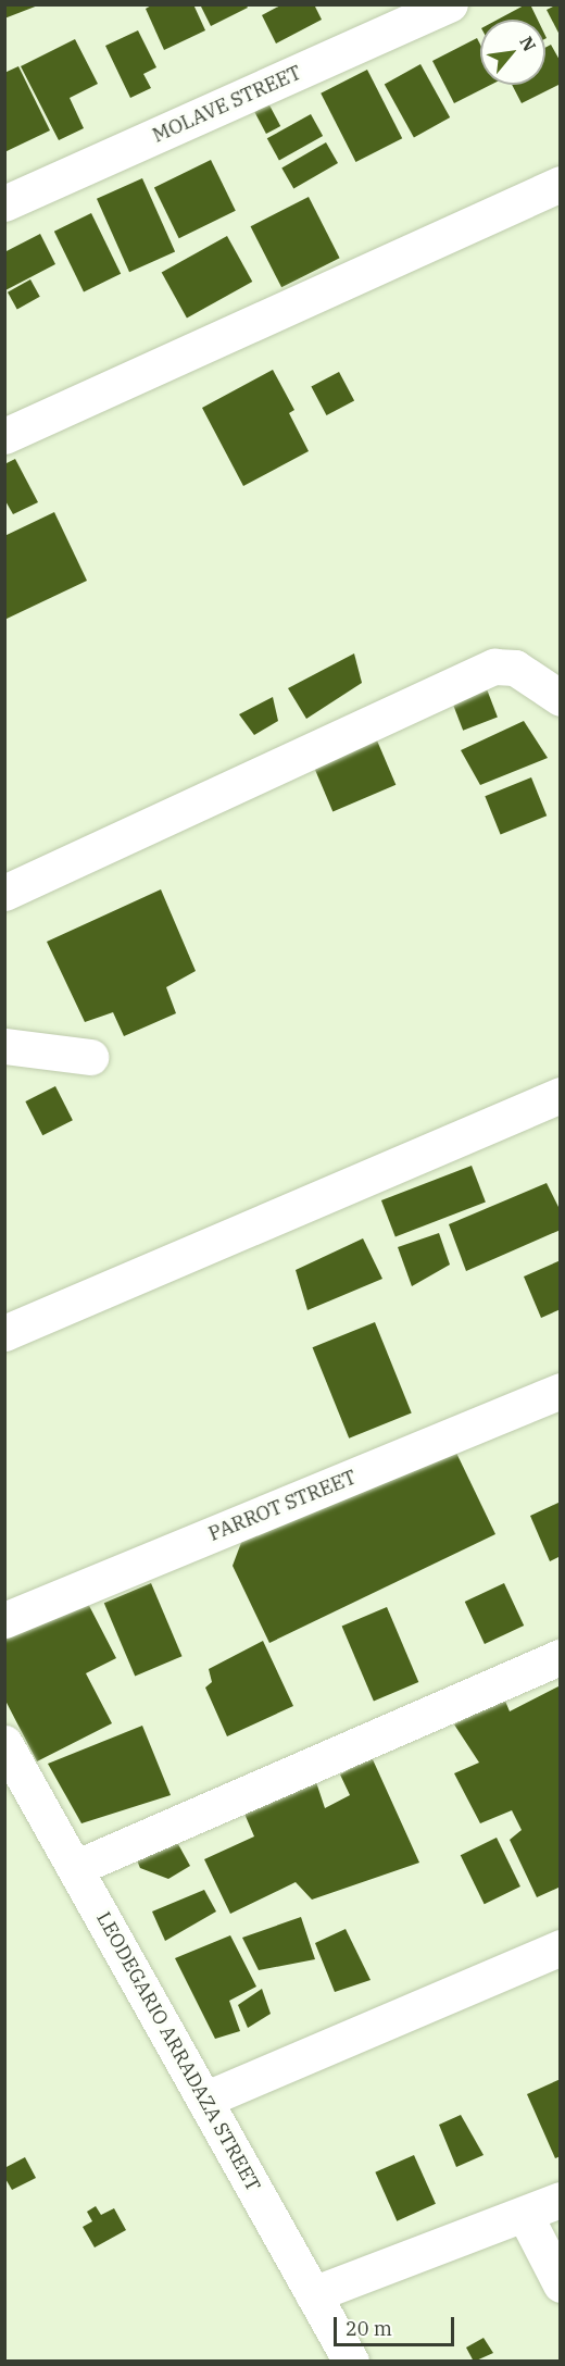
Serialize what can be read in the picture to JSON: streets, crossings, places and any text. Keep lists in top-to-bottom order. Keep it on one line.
{"streets":{"street":["MOLAVE STREET","PARROT STREET","LEODEGARIO ARRADAZA STREET"]},"scale_bar":"20 m","north":"top right"}
